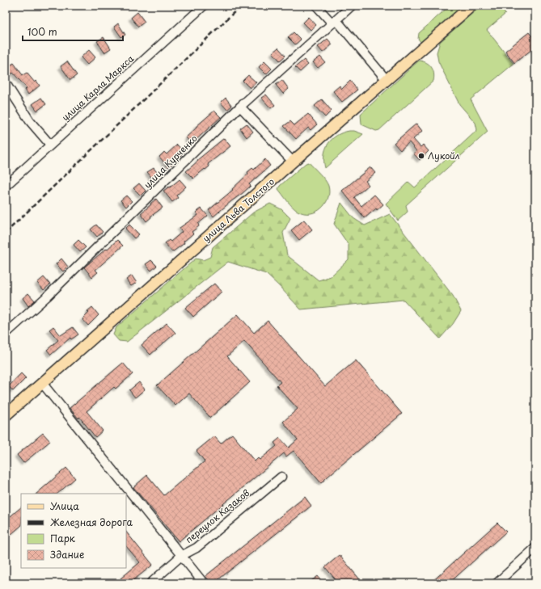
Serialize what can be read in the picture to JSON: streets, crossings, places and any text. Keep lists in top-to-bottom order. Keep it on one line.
{"streets":{"main road":["улица Льва Толстого"],"street":["улица Карла Маркса","улица Курченко","переулок Казаков"]},"places":["Лукойл"],"legend":["Улица","Железная дорога","Парк","Здание"],"scale_bar":"100 m"}
